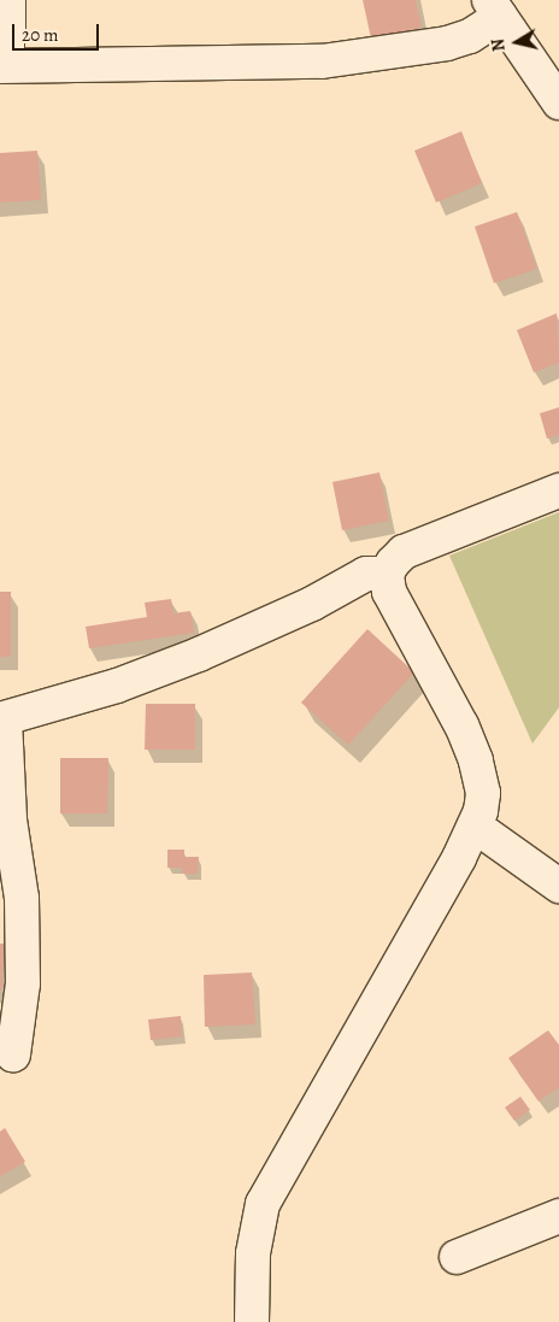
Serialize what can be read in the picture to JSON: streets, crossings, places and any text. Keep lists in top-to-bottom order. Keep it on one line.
{"scale_bar":"20 m","north":"left"}
